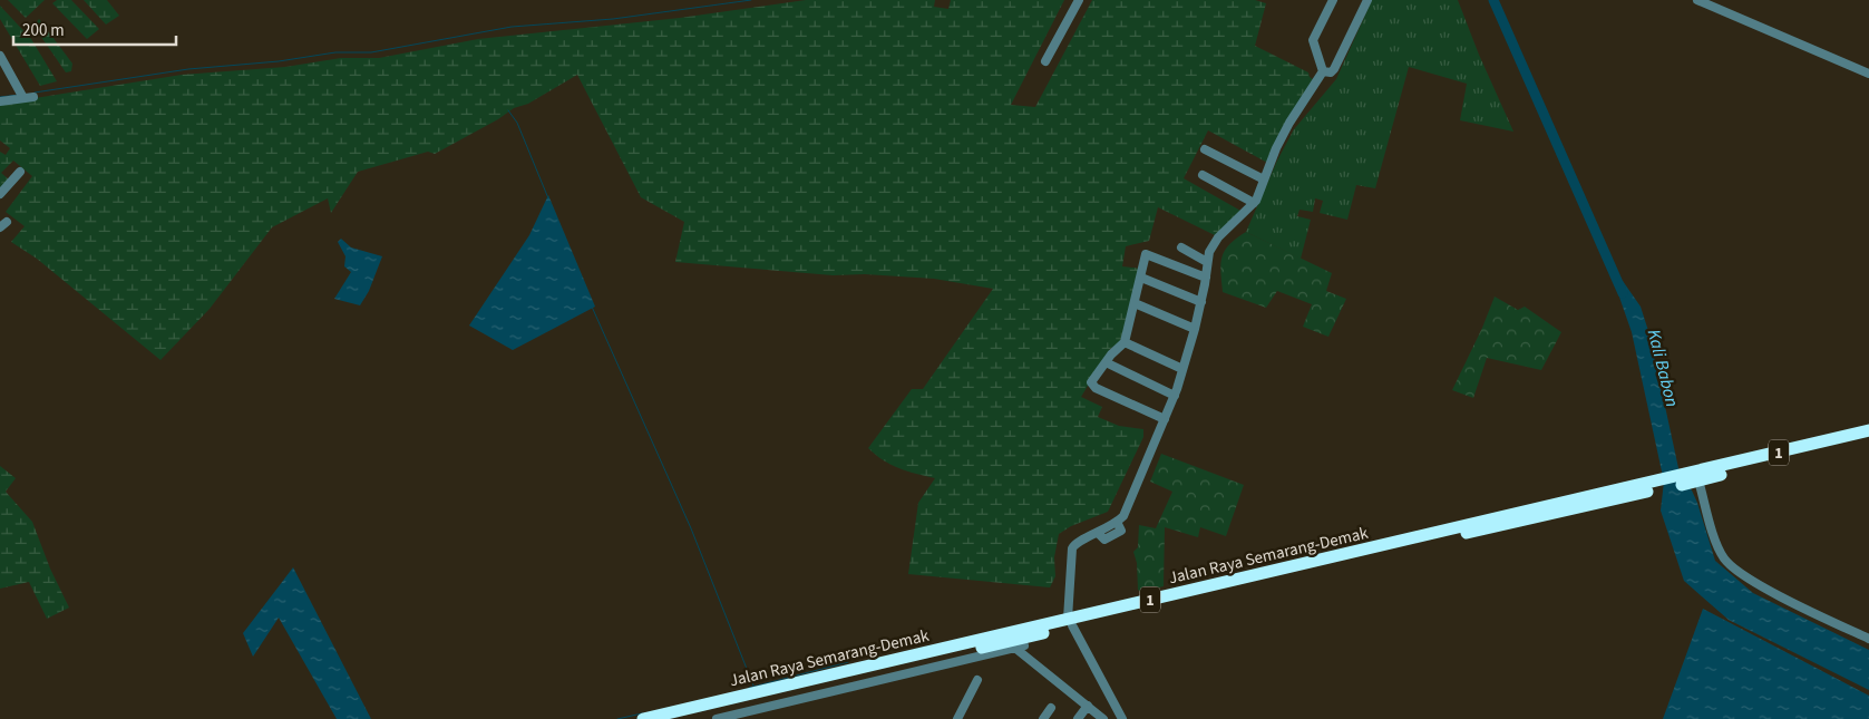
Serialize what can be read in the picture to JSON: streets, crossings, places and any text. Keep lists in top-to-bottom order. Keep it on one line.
{"streets":{"highway":["1","Jalan Raya Semarang-Demak"]},"water":["Kali Babon"],"scale_bar":"200 m"}
